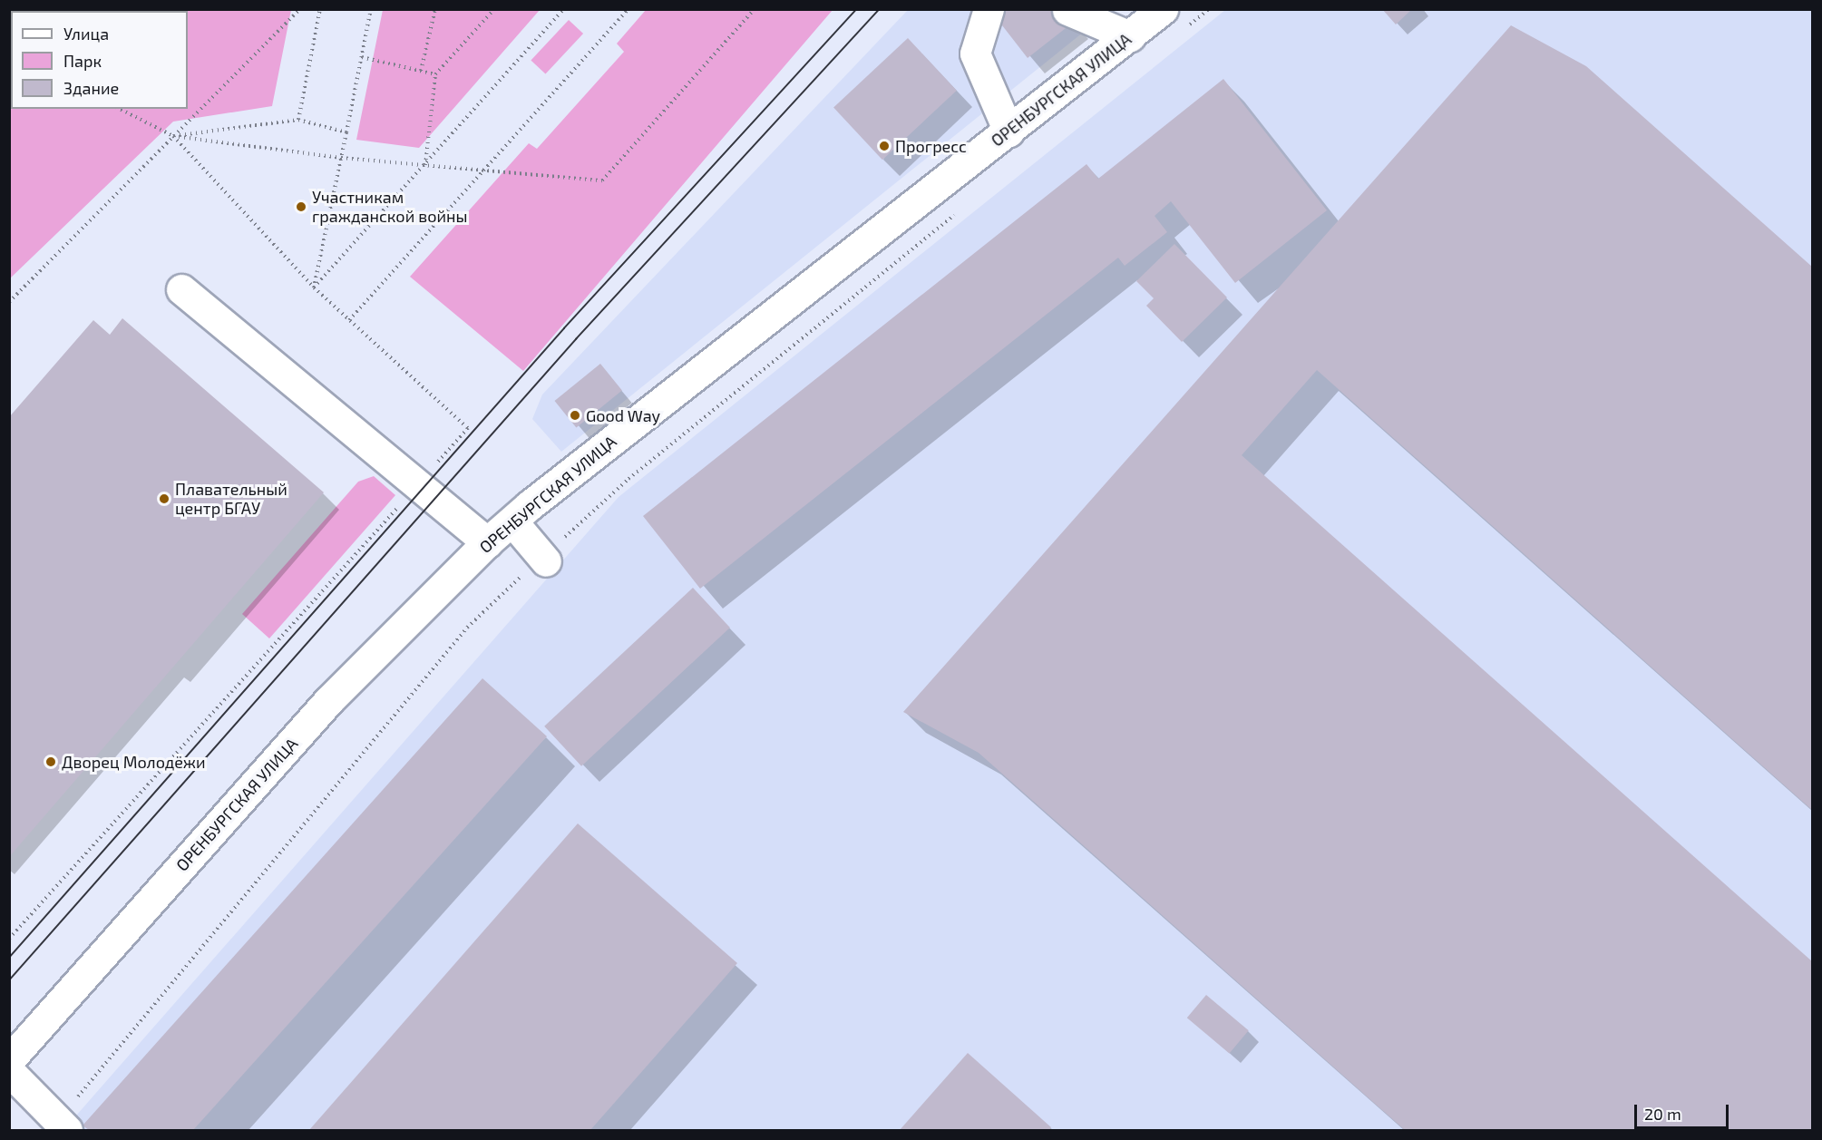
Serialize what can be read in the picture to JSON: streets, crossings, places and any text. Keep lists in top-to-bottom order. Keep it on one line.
{"streets":{"street":["ОРЕНБУРГСКАЯ УЛИЦА"]},"places":["Прогресс","Участникам гражданской войны","Good Way","Плавательный центр БГАУ","Дворец Молодёжи"],"legend":["Улица","Парк","Здание"],"scale_bar":"20 m"}
